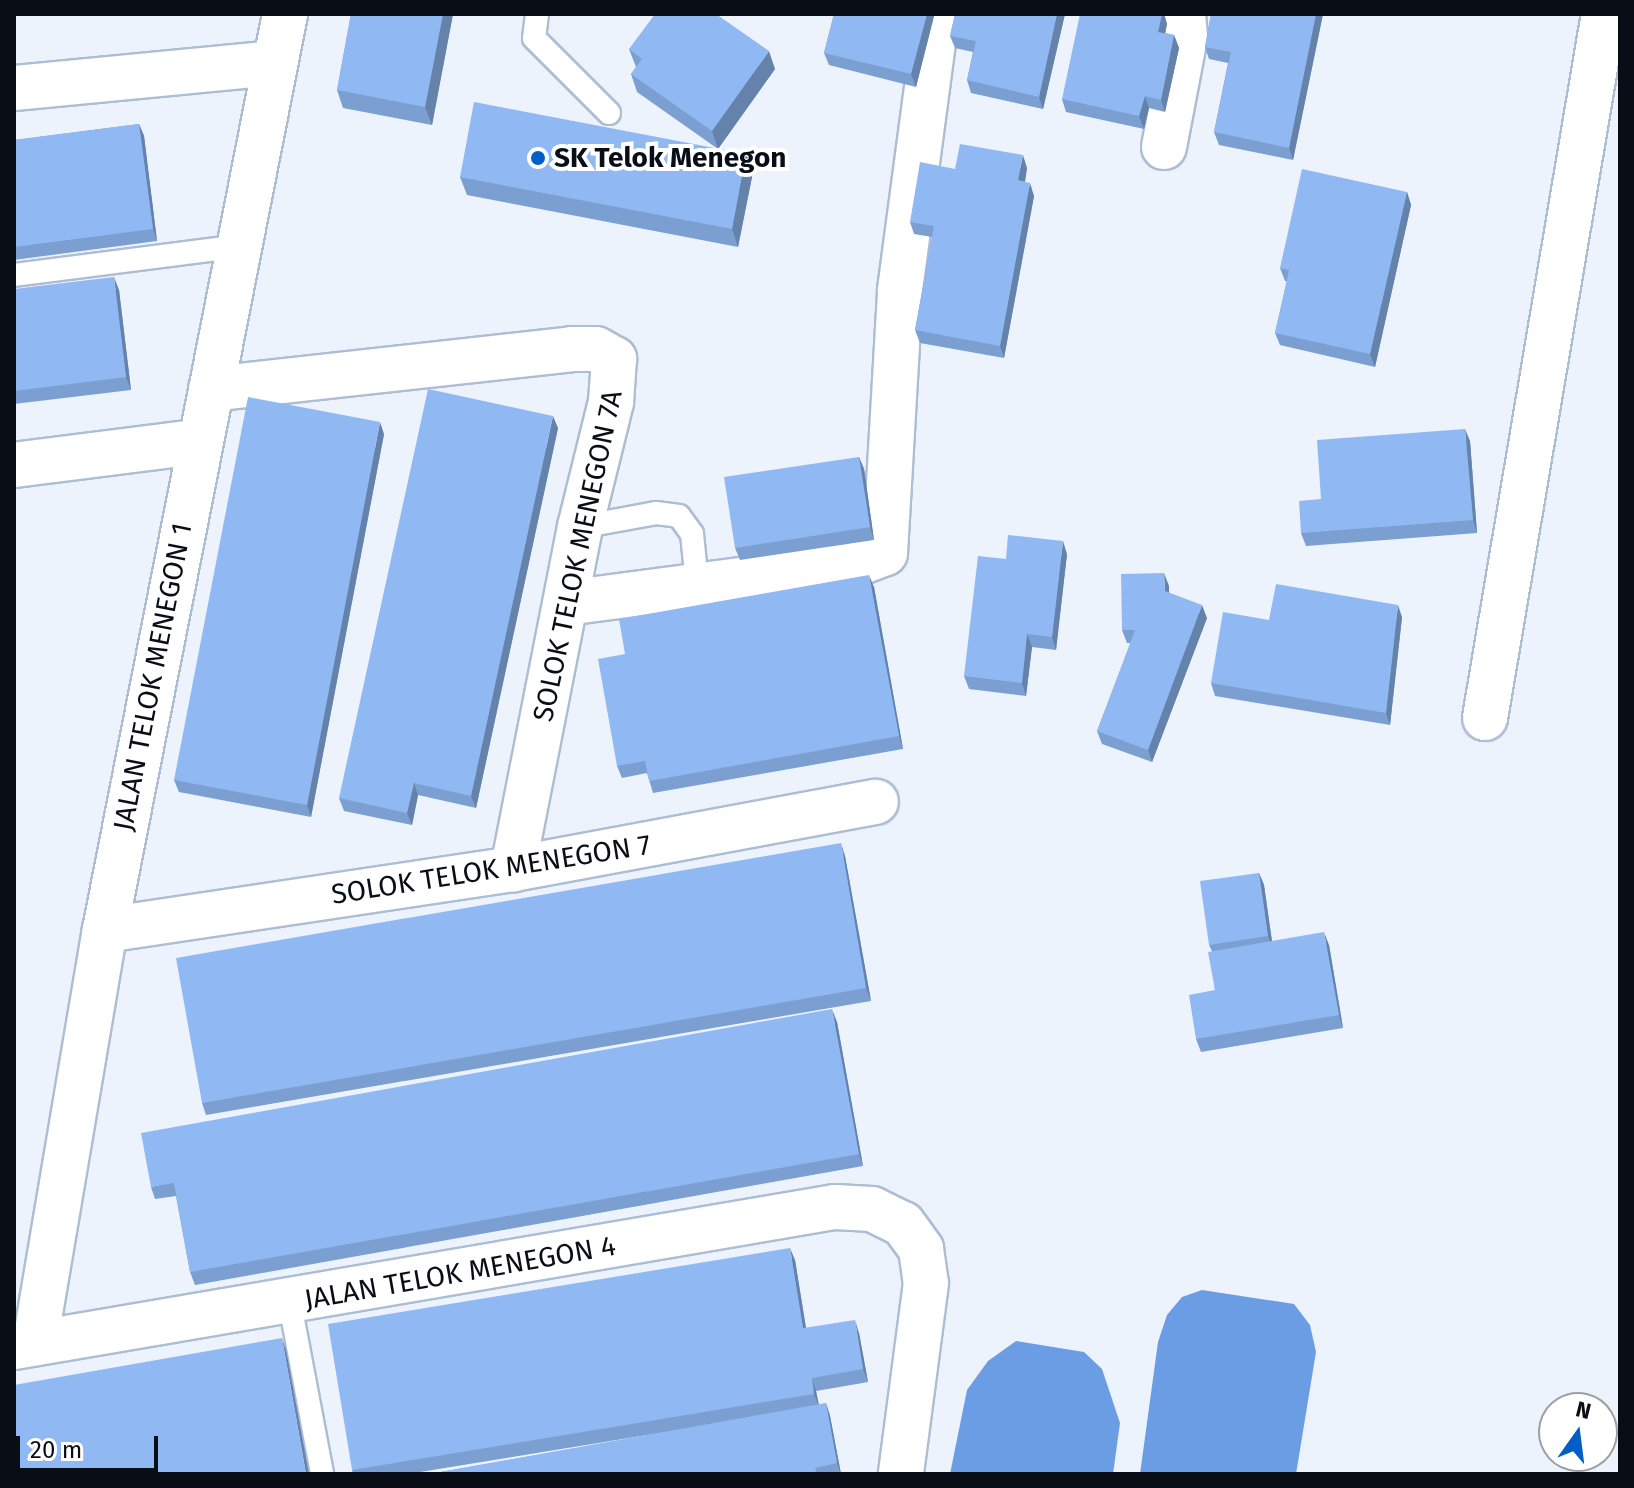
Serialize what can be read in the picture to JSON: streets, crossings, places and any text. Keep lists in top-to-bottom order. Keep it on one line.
{"streets":{"street":["SOLOK TELOK MENEGON 7A","JALAN TELOK MENEGON 1","SOLOK TELOK MENEGON 7","JALAN TELOK MENEGON 4"]},"crossings":[["SOLOK TELOK MENEGON 7A","JALAN TELOK MENEGON 1"],["SOLOK TELOK MENEGON 7A","SOLOK TELOK MENEGON 7"],["JALAN TELOK MENEGON 1","SOLOK TELOK MENEGON 7"],["JALAN TELOK MENEGON 1","JALAN TELOK MENEGON 4"]],"places":["SK Telok Menegon"],"scale_bar":"20 m","north":"top"}
